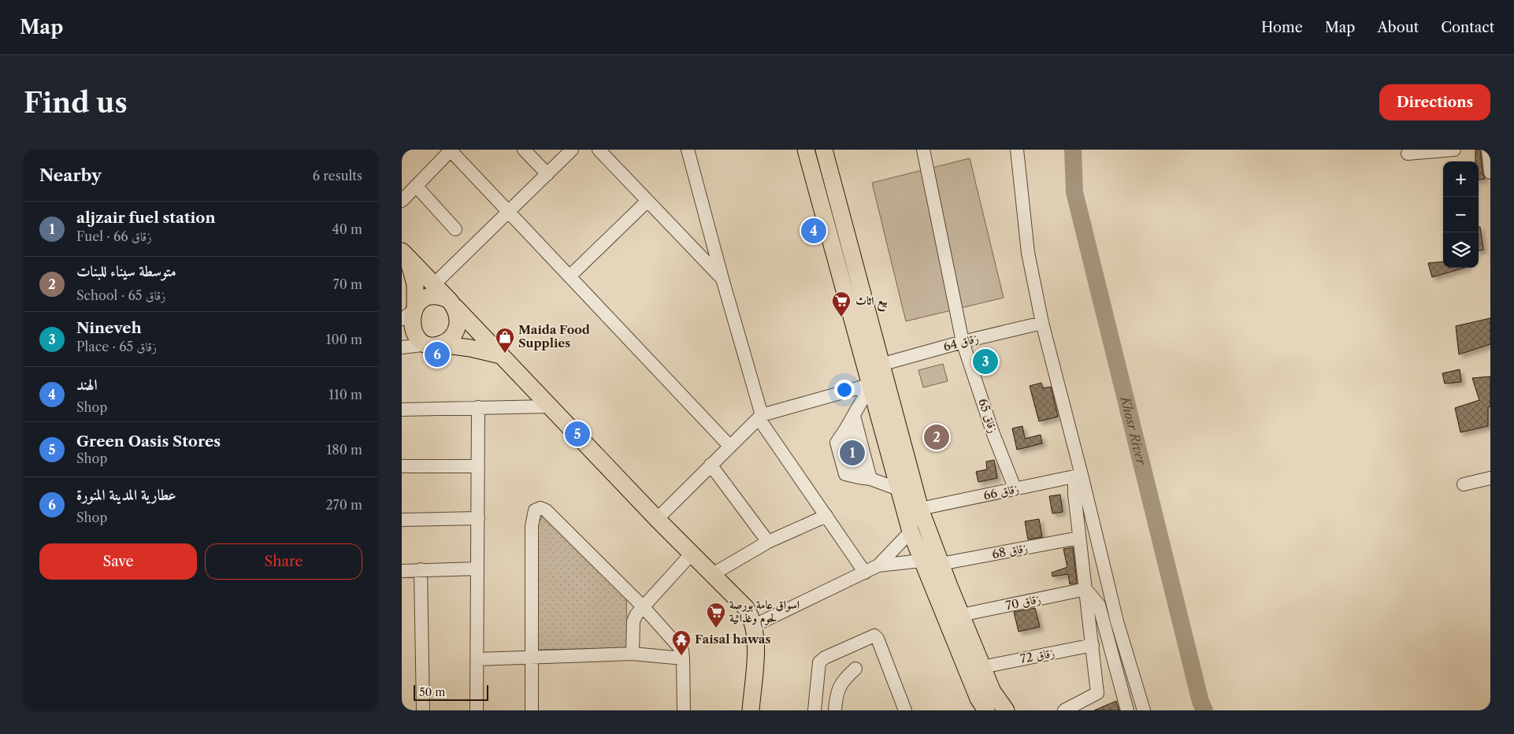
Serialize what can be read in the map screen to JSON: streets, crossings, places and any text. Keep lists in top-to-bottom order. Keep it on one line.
{"streets":{"street":["زقاق 64","زقاق 65","زقاق 66","زقاق 68","زقاق 70","زقاق 72"]},"crossings":[["زقاق 64","زقاق 65"],["زقاق 65","زقاق 66"]],"water":["Khosr River"],"places":{"supermarket":["بيع اثاث","اسواق عامة بورصة لحوم وغذائية"],"shop":["Maida Food Supplies"],"temple":["Faisal hawas"]},"scale_bar":"50 m","page":{"header":"Map","nav":["Home","Map","About","Contact"],"buttons":["Directions",["Save","Share"]],"title":"Find us","heading":["Nearby","6 results"],"map_buttons":["+","−"],"list":[{"mark":"1","name":"aljzair fuel station","note":"Fuel · زقاق 66","value":"40 m"},{"mark":"2","name":"متوسطة سيناء للبنات","note":"School · زقاق 65","value":"70 m"},{"mark":"3","name":"Nineveh","note":"Place · زقاق 65","value":"100 m"},{"mark":"4","name":"الهند","note":"Shop","value":"110 m"},{"mark":"5","name":"Green Oasis Stores","note":"Shop","value":"180 m"},{"mark":"6","name":"عطارية المدينة المنورة","note":"Shop","value":"270 m"}],"pins":["4","6","3","5","2","1"],"scale":"50 m"}}
